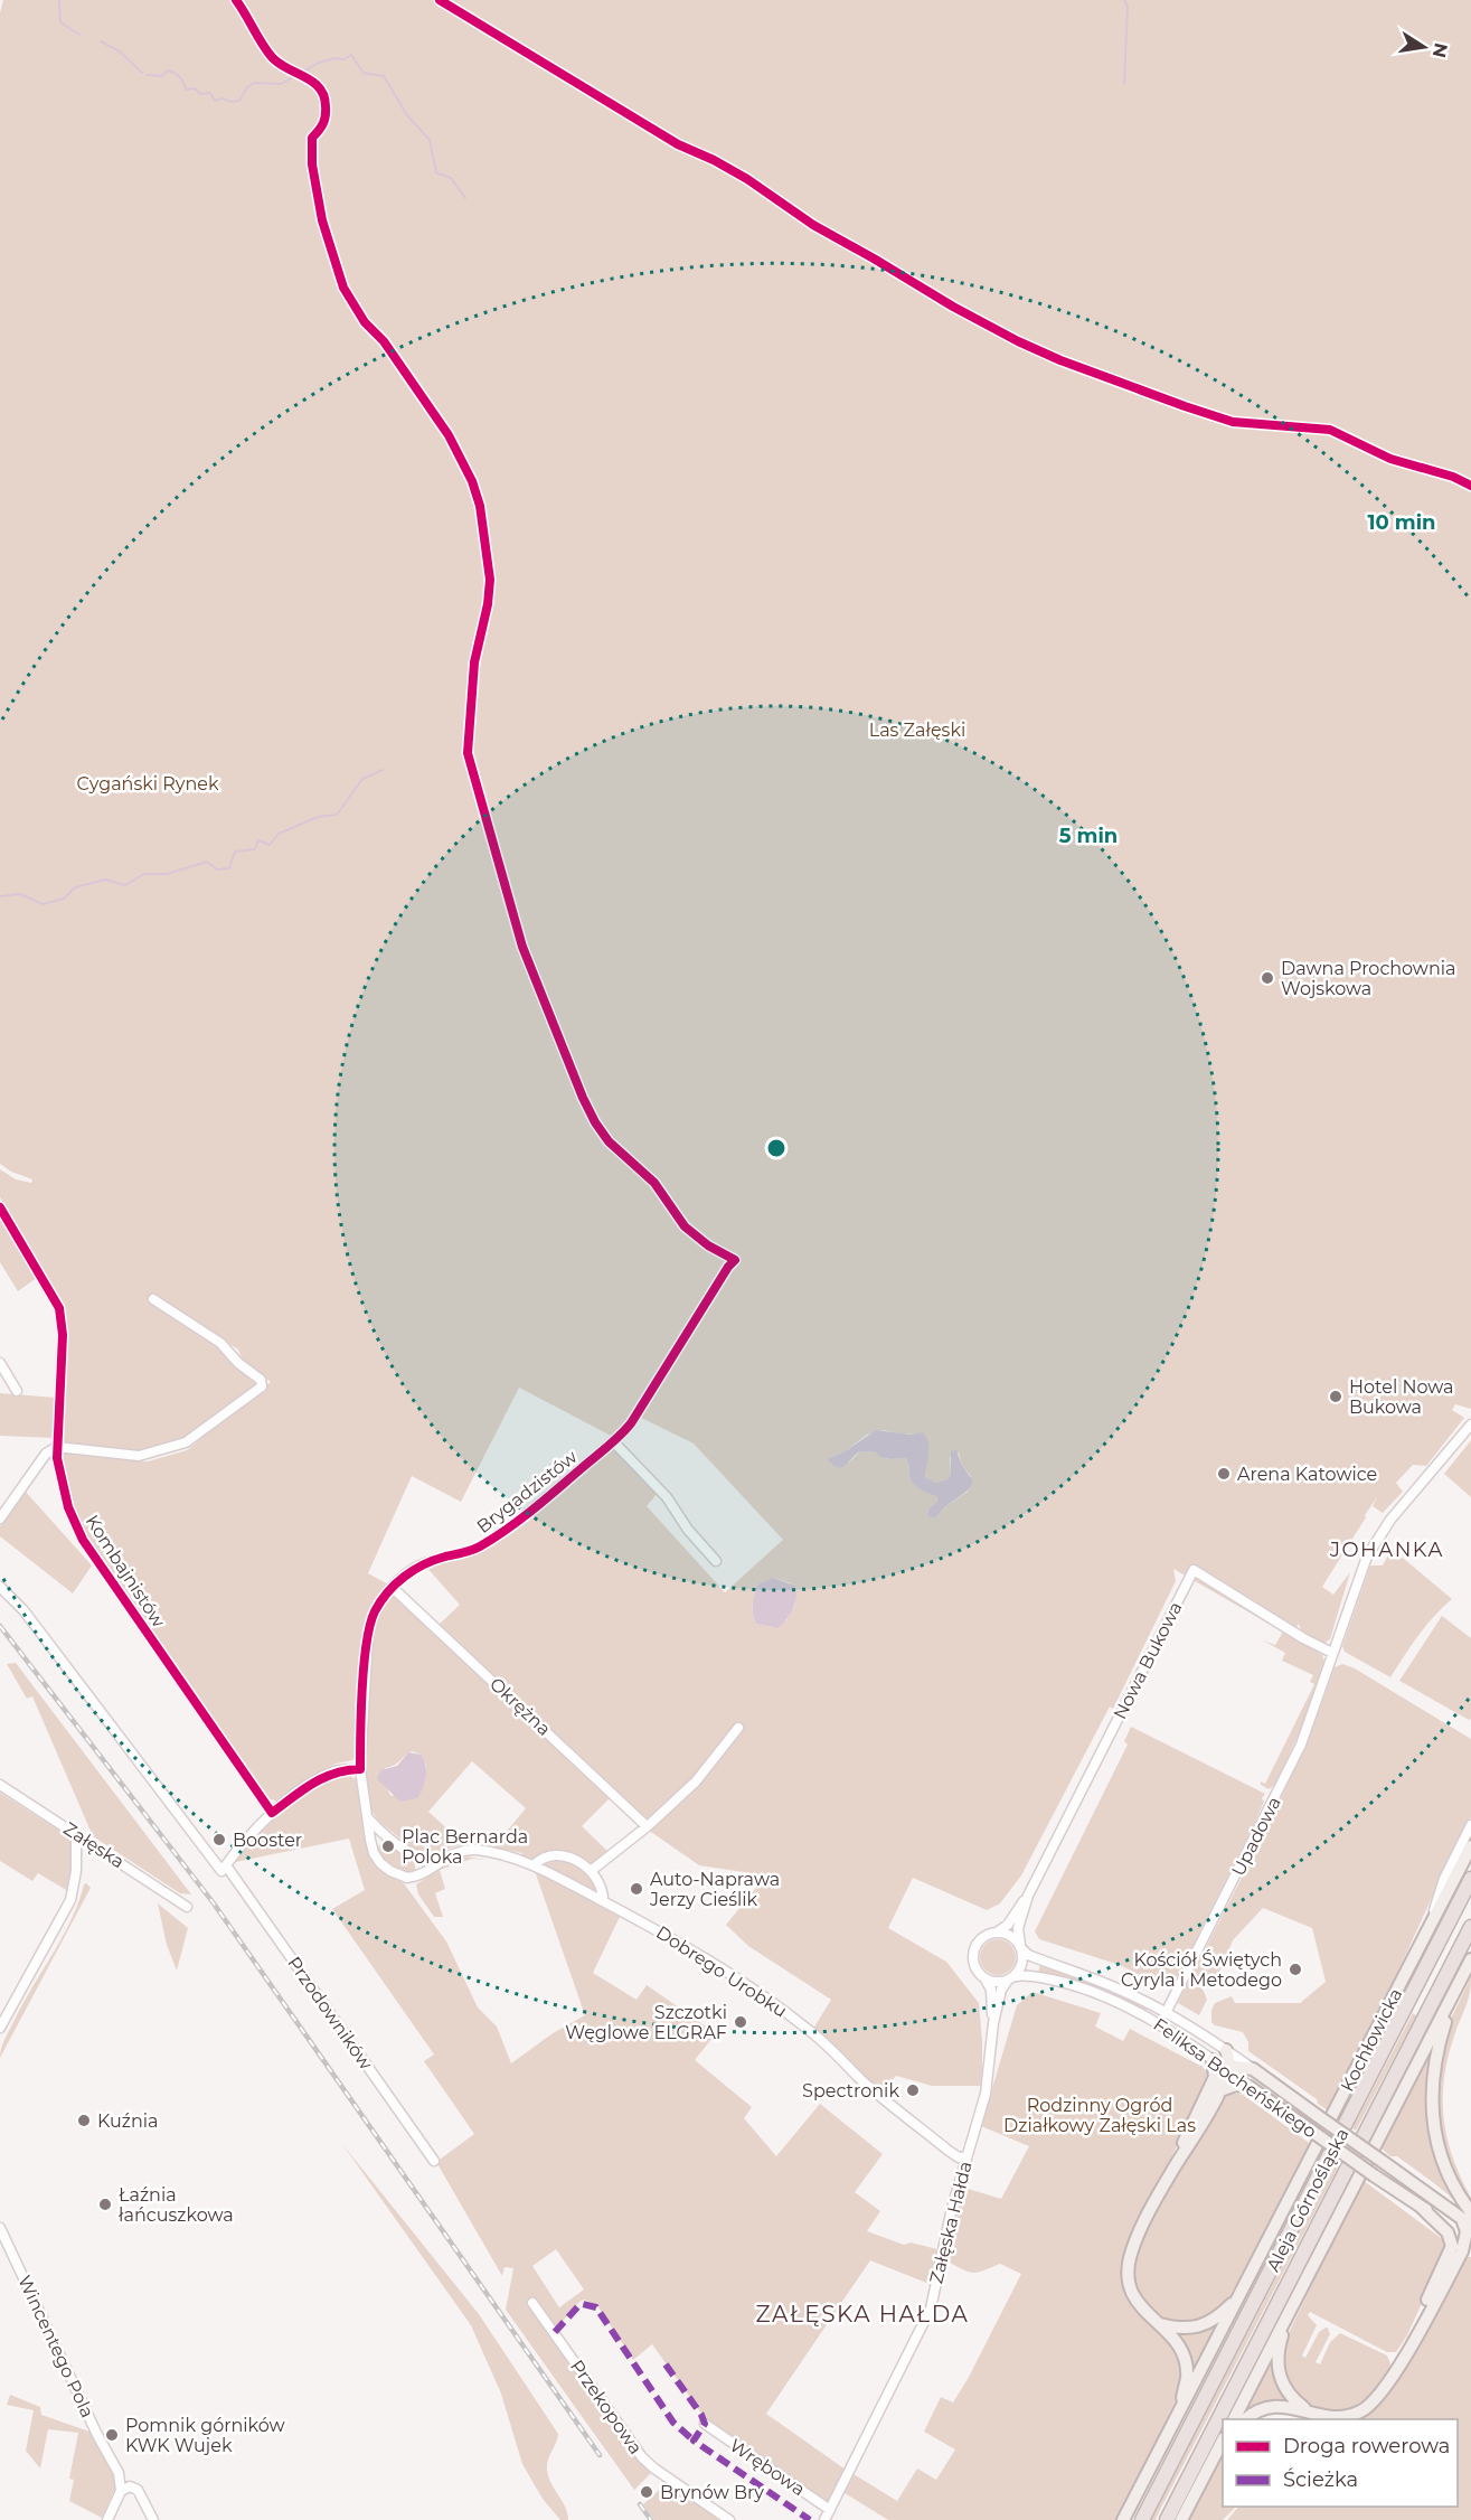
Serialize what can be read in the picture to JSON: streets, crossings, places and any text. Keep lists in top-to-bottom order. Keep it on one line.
{"streets":{"highway":["Aleja Górnośląska"],"main road":["Kochłowicka","Feliksa Bocheńskiego"],"street":["Brygadzistów","Kombajnistów","Nowa Bukowa","Okrężna","Upadowa","Załęska","Dobrego Urobku","Przodowników","Załęska Hałda","Wincentego Pola","Przekopowa","Wrębowa"]},"crossings":[["Brygadzistów","Okrężna"],["Nowa Bukowa","Upadowa"],["Nowa Bukowa","Feliksa Bocheńskiego"],["Nowa Bukowa","Załęska Hałda"],["Upadowa","Feliksa Bocheńskiego"],["Dobrego Urobku","Załęska Hałda"],["Feliksa Bocheńskiego","Załęska Hałda"],["Załęska Hałda","Wrębowa"]],"districts":["JOHANKA","ZAŁĘSKA HAŁDA"],"parks":["Las Załęski","Cygański Rynek","Rodzinny Ogród Działkowy Załęski Las"],"places":["Dawna Prochownia Wojskowa","Hotel Nowa Bukowa","Arena Katowice","Booster","Plac Bernarda Poloka","Auto-Naprawa Jerzy Cieślik","Kościół Świętych Cyryla i Metodego","Szczotki Węglowe ELGRAF","Spectronik","Kuźnia","Łaźnia łańcuszkowa","Pomnik górników KWK Wujek","Brynów Bry"],"legend":["Droga rowerowa","Ścieżka"],"north":"right","rings":["10 min","5 min"]}
